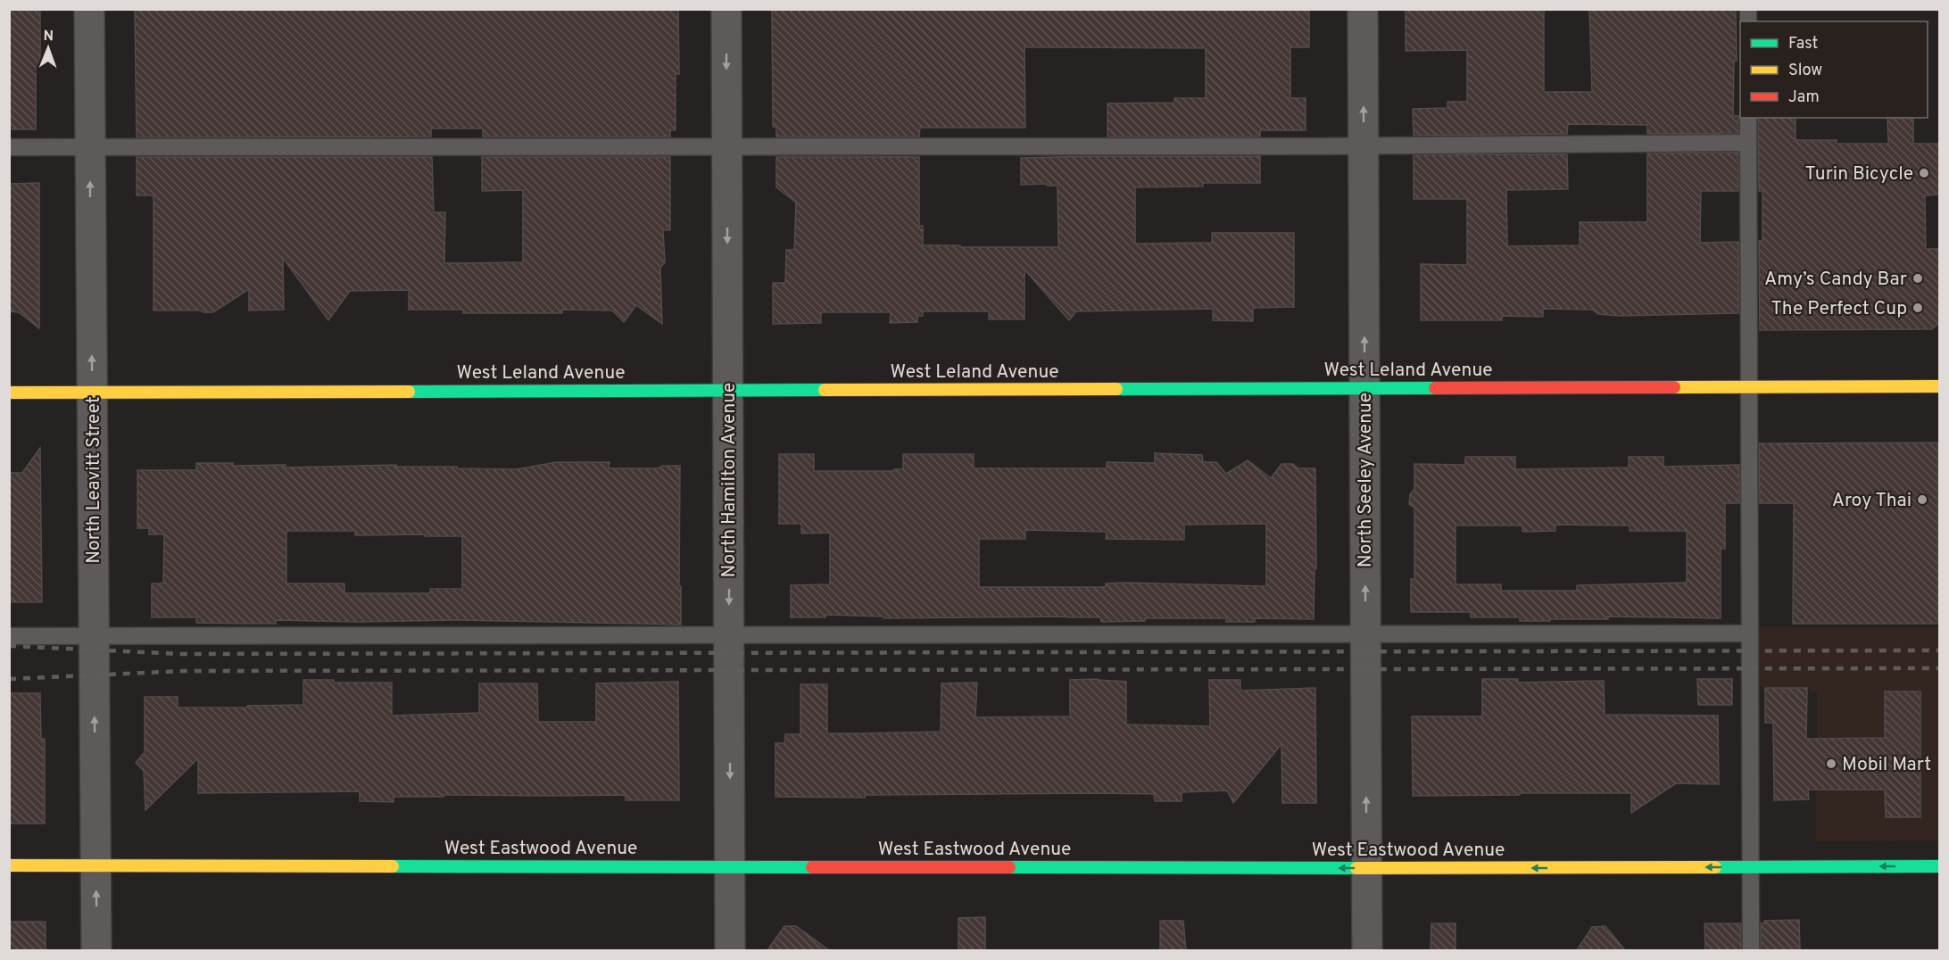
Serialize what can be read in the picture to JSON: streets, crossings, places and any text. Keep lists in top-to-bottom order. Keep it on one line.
{"streets":{"street":["West Leland Avenue","North Leavitt Street","North Hamilton Avenue","North Seeley Avenue","West Eastwood Avenue"]},"crossings":[["West Leland Avenue","North Leavitt Street"],["West Leland Avenue","North Hamilton Avenue"],["West Leland Avenue","North Seeley Avenue"],["North Leavitt Street","West Eastwood Avenue"],["North Hamilton Avenue","West Eastwood Avenue"],["North Seeley Avenue","West Eastwood Avenue"]],"one_way":["North Leavitt Street","North Hamilton Avenue","North Seeley Avenue","West Eastwood Avenue"],"places":["Turin Bicycle","Amy’s Candy Bar","The Perfect Cup","Aroy Thai","Mobil Mart"],"legend":["Fast","Slow","Jam"],"north":"top"}
